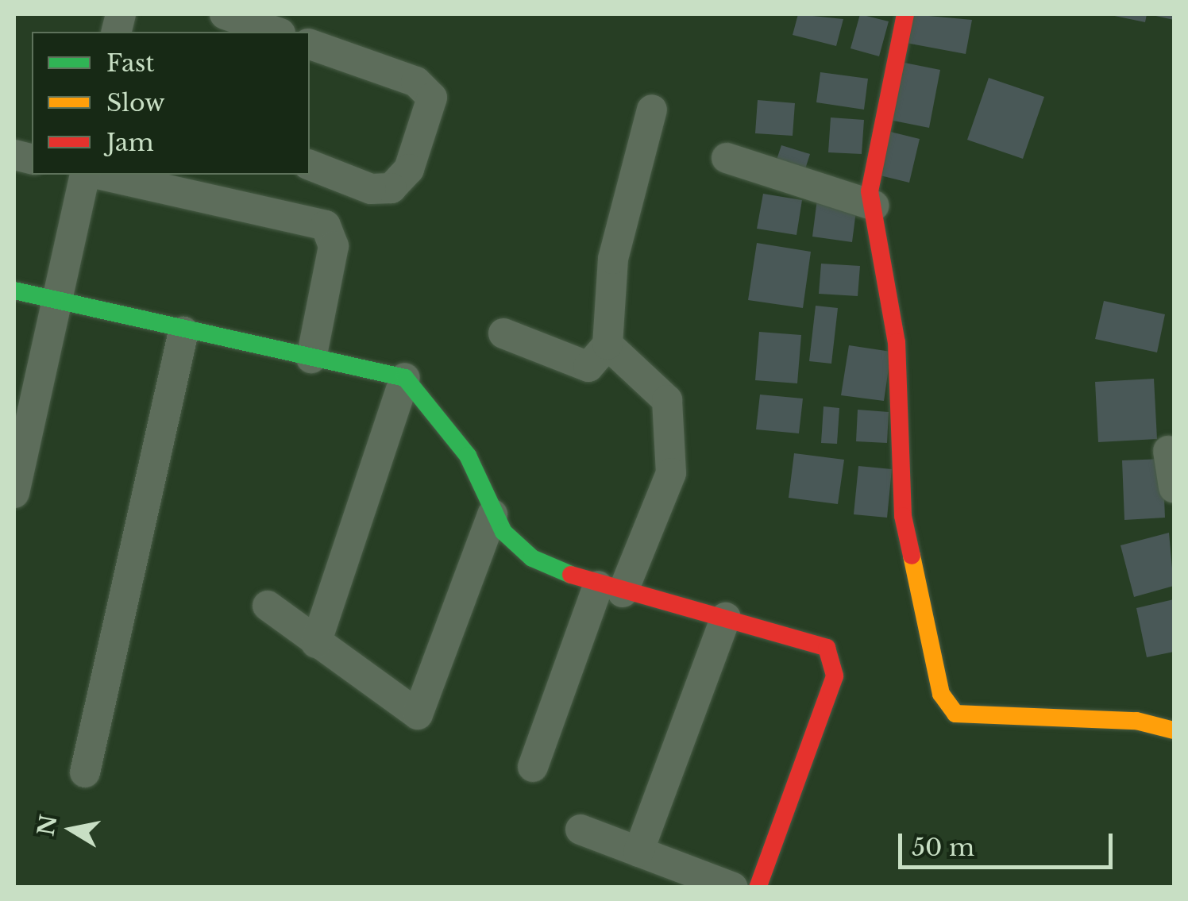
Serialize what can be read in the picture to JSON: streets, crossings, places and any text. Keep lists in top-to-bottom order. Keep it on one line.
{"legend":["Fast","Slow","Jam"],"scale_bar":"50 m","north":"left"}
